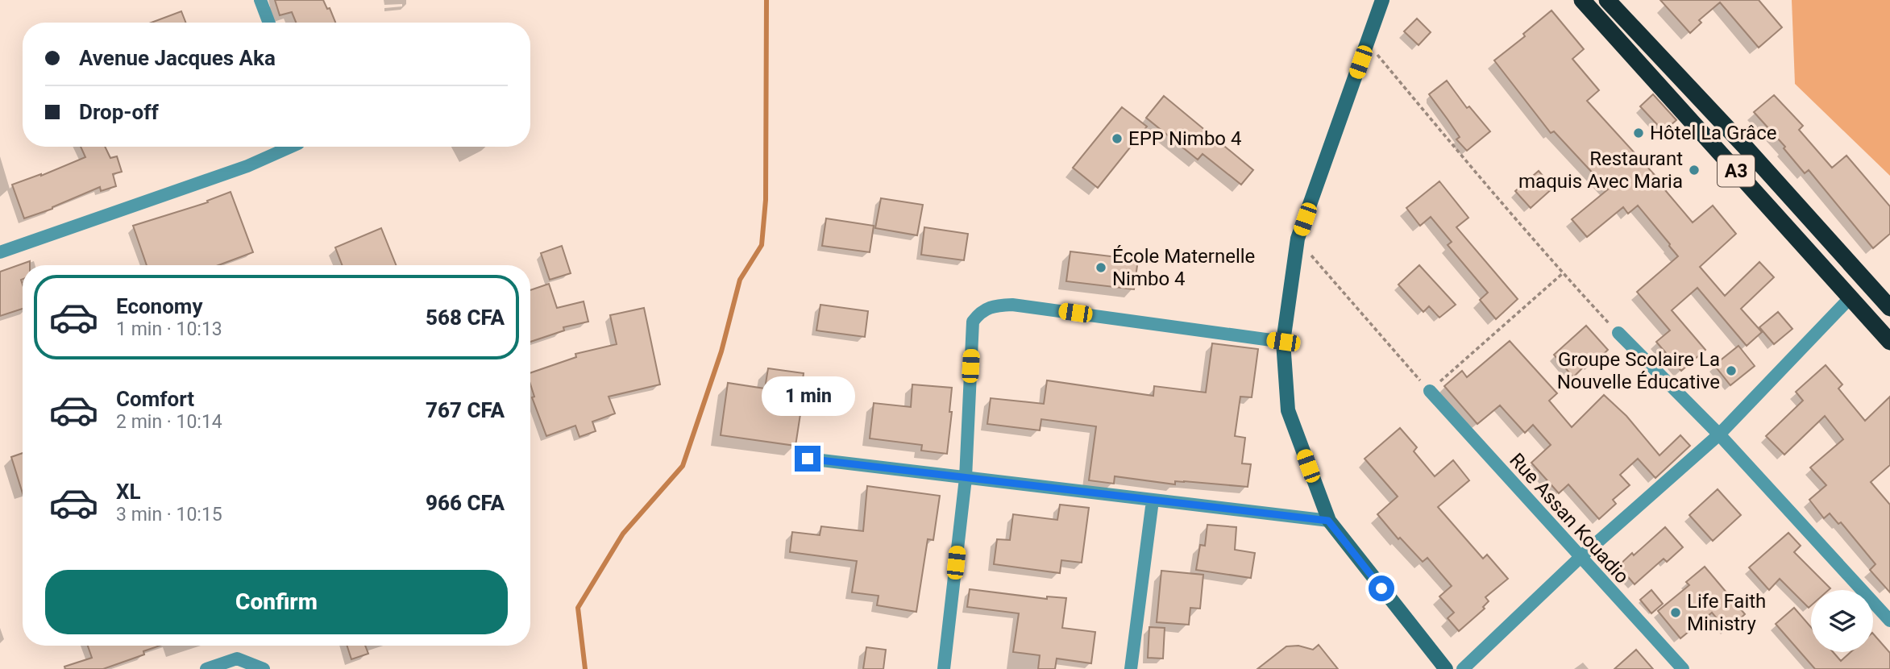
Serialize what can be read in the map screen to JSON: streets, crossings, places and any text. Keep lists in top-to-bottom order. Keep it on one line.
{"streets":{"highway":["A3"],"street":["Rue Assan Kouadio"]},"places":["Hôtel La Grâce","EPP Nimbo 4","Restaurant maquis Avec Maria","École Maternelle Nimbo 4","Groupe Scolaire La Nouvelle Éducative","Life Faith Ministry"],"page":{"banner":["Avenue Jacques Aka","Drop-off"],"list":[{"name":"Economy","note":"1 min · 10:13","value":"568 CFA"},{"name":"Comfort","note":"2 min · 10:14","value":"767 CFA"},{"name":"XL","note":"3 min · 10:15","value":"966 CFA"}],"bubble":"1 min","buttons":"Confirm"}}
